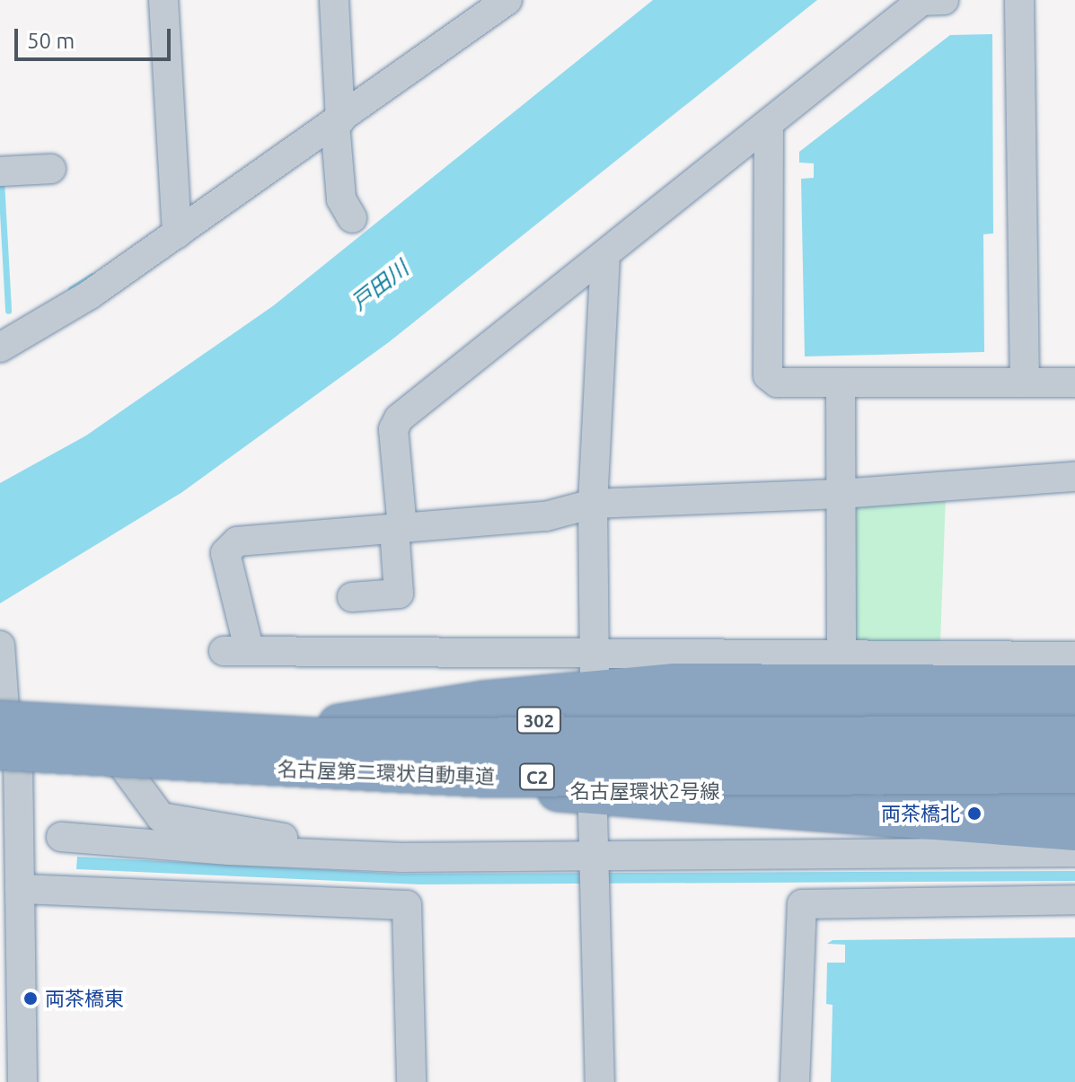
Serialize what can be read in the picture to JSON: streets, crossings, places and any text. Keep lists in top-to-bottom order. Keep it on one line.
{"streets":{"highway":["302","名古屋第二環状自動車道","C2","名古屋環状2号線"]},"crossings":[["302","名古屋第二環状自動車道"],["302","名古屋環状2号線"],["名古屋第二環状自動車道","名古屋環状2号線"]],"water":["戸田川"],"places":["両茶橋北","両茶橋東"],"scale_bar":"50 m"}
